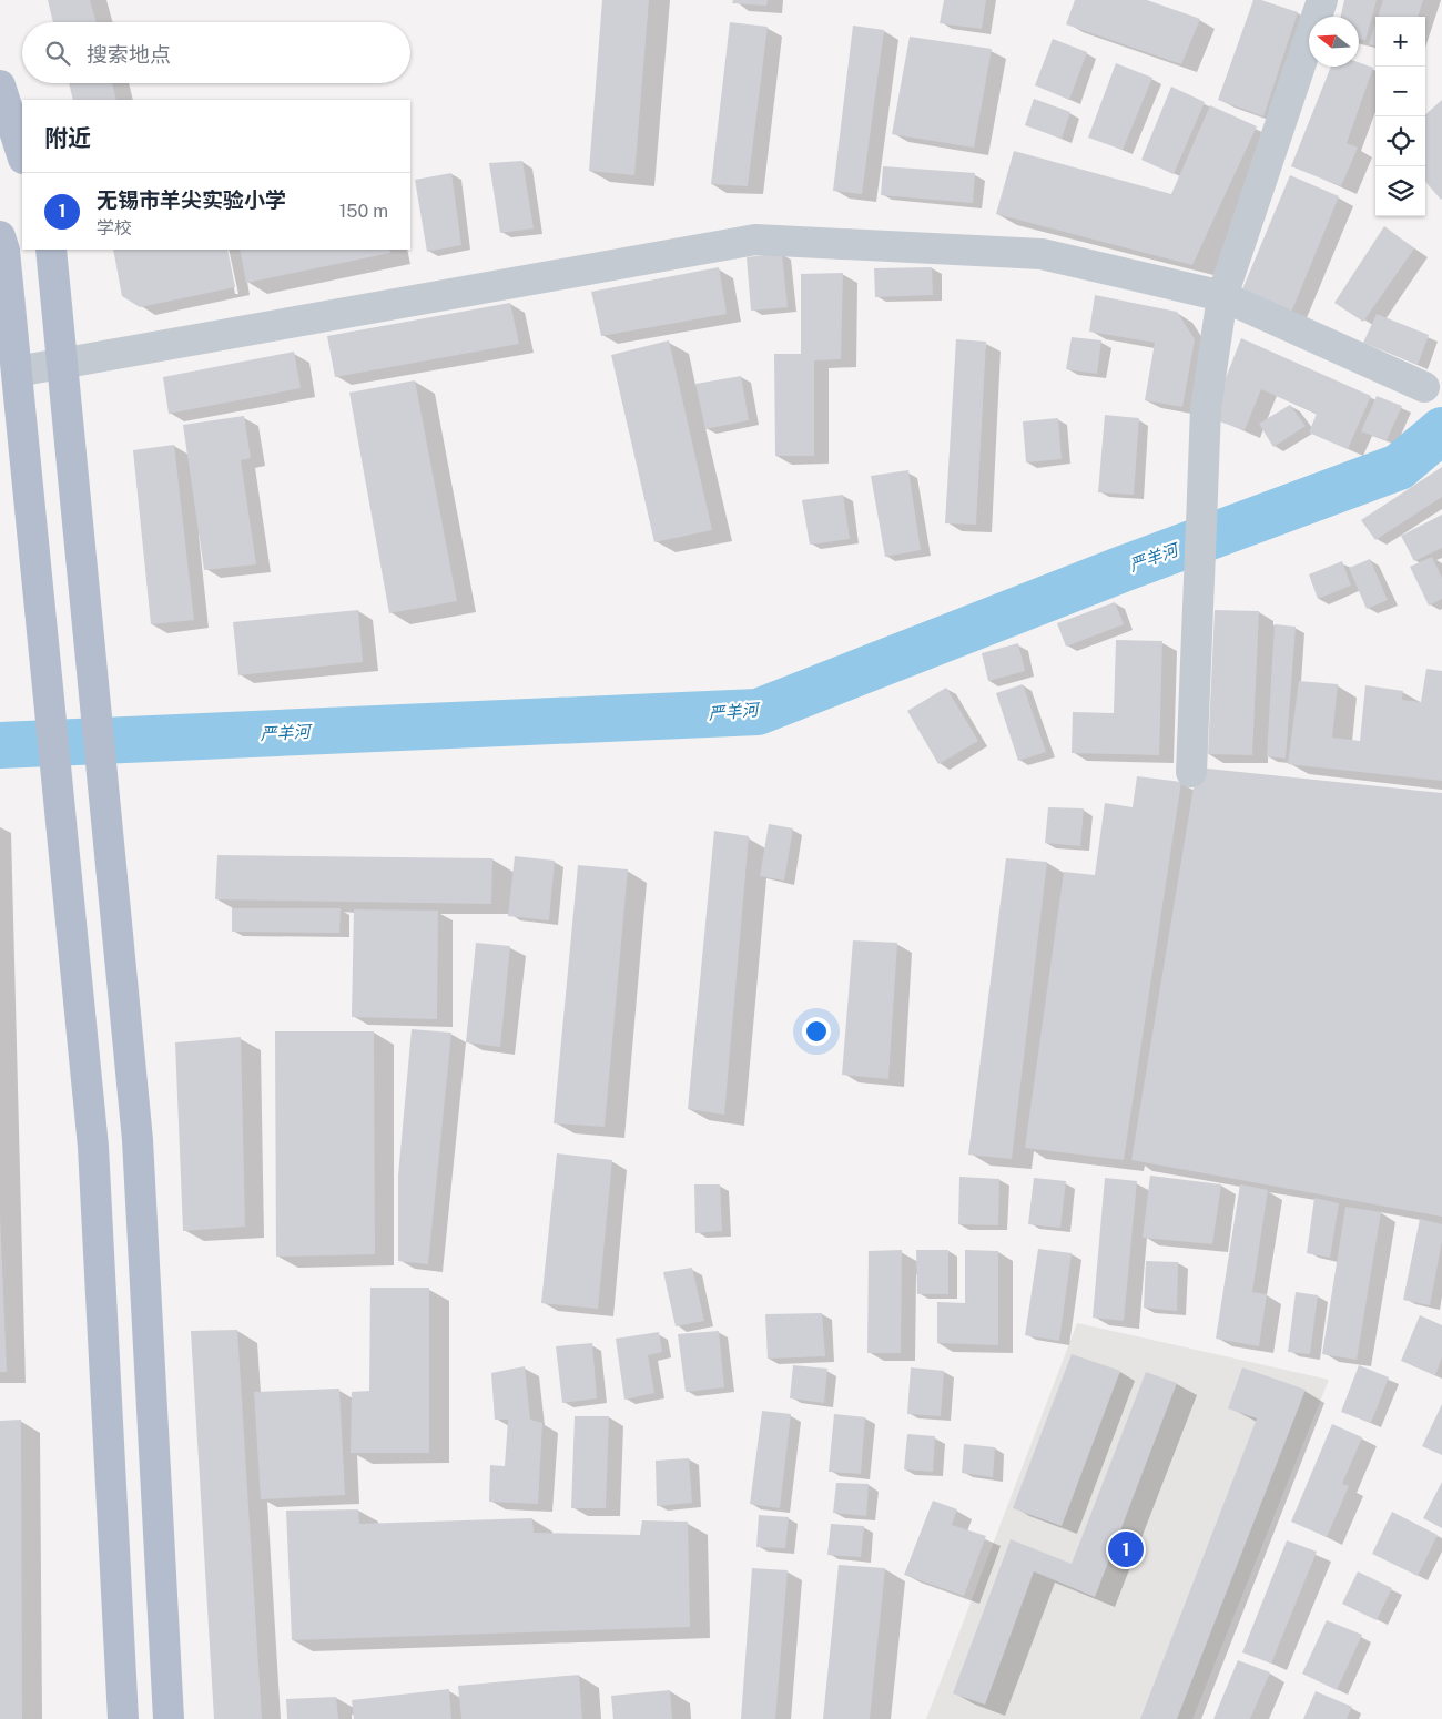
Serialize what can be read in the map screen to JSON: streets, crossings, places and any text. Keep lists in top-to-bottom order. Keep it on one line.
{"water":["严羊河"],"north":"left","page":{"map_buttons":["+","−"],"search":"搜索地点","heading":"附近","list":[{"mark":"1","name":"无锡市羊尖实验小学","note":"学校","value":"150 m"}],"pins":"1"}}
